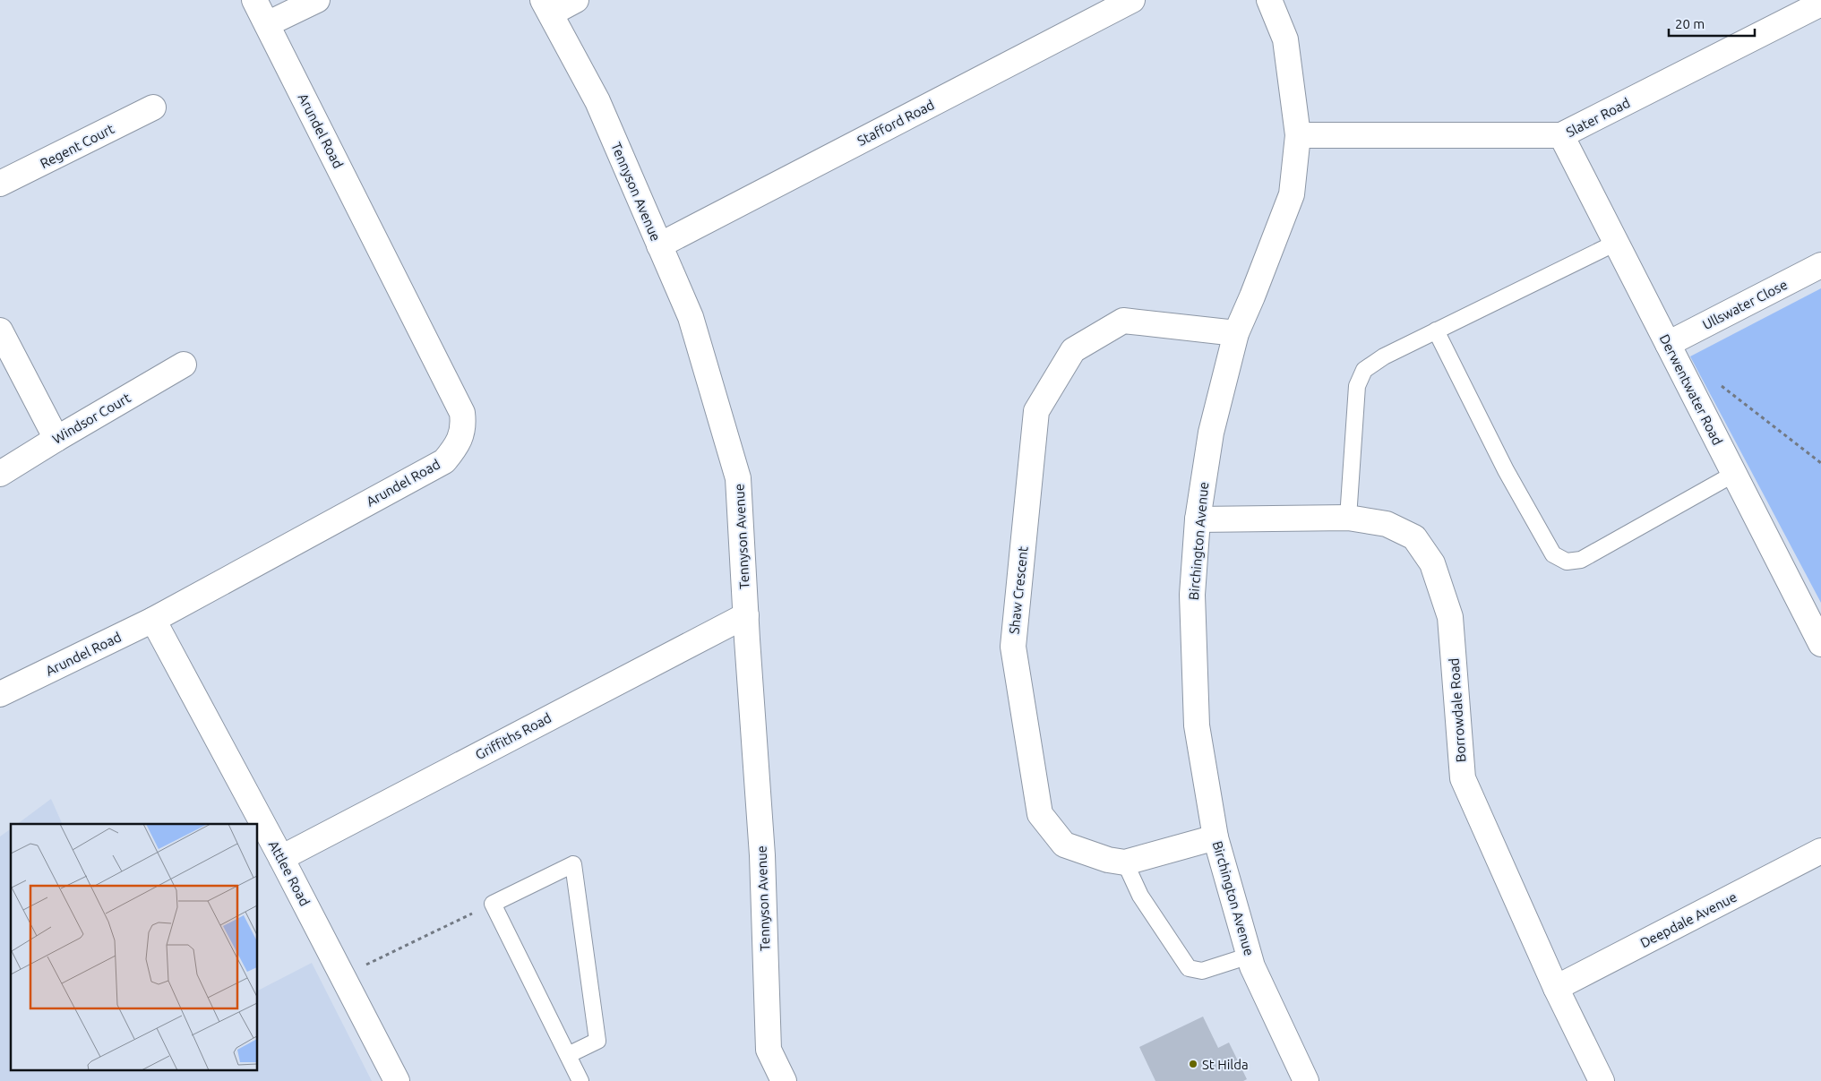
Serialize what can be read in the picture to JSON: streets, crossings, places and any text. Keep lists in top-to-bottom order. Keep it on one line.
{"streets":{"street":["Slater Road","Stafford Road","Arundel Road","Regent Court","Tennyson Avenue","Ullswater Close","Derwentwater Road","Windsor Court","Birchington Avenue","Shaw Crescent","Borrowdale Road","Griffiths Road","Attlee Road","Deepdale Avenue"]},"crossings":[["Slater Road","Derwentwater Road"],["Slater Road","Birchington Avenue"],["Stafford Road","Tennyson Avenue"],["Arundel Road","Attlee Road"],["Tennyson Avenue","Griffiths Road"],["Ullswater Close","Derwentwater Road"],["Birchington Avenue","Shaw Crescent"],["Birchington Avenue","Borrowdale Road"],["Borrowdale Road","Deepdale Avenue"],["Griffiths Road","Attlee Road"]],"places":["St Hilda"],"scale_bar":"20 m"}
